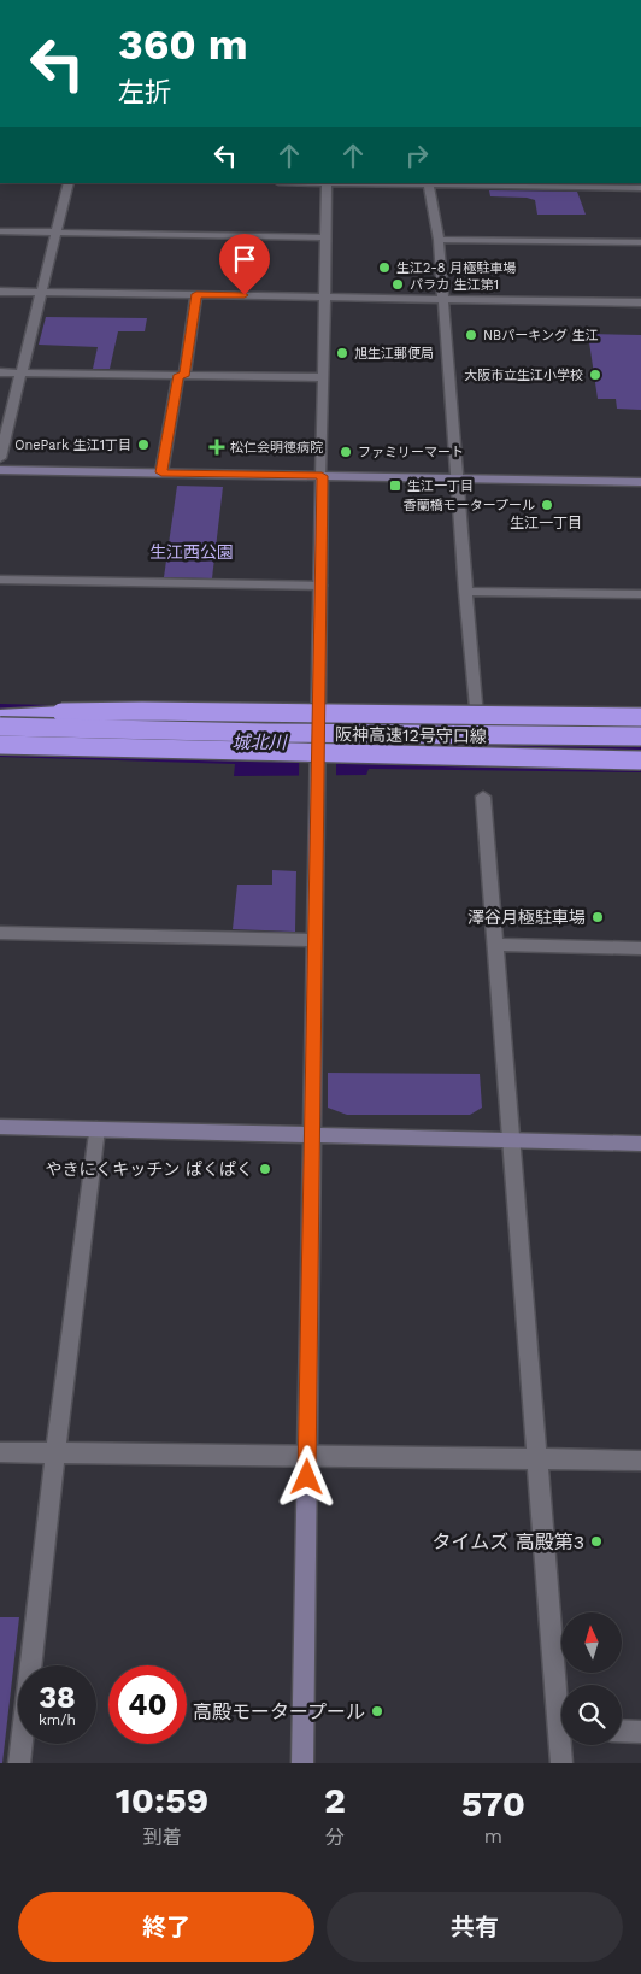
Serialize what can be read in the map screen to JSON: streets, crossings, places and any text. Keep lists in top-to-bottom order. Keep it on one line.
{"streets":{"highway":["阪神高速12号守口線"]},"districts":["生江一丁目"],"water":["城北川"],"parks":["生江西公園"],"places":{"other":["生江2-8 月極駐車場","パラカ 生江第1","NBパーキング 生江","旭生江郵便局","大阪市立生江小学校","OnePark 生江1丁目","ファミリーマート","香蘭橋モータープール","澤谷月極駐車場","やきにくキッチン ぱくぱく","タイムズ 高殿第3","高殿モータープール"],"health":["松仁会明徳病院"],"transit":["生江一丁目"]},"north":"top","page":{"turn":["360 m","左折"],"speed":"38 km/h","limit":"40","eta":["10:59","到着","2","分","570","m"],"buttons":["終了","共有"]}}
